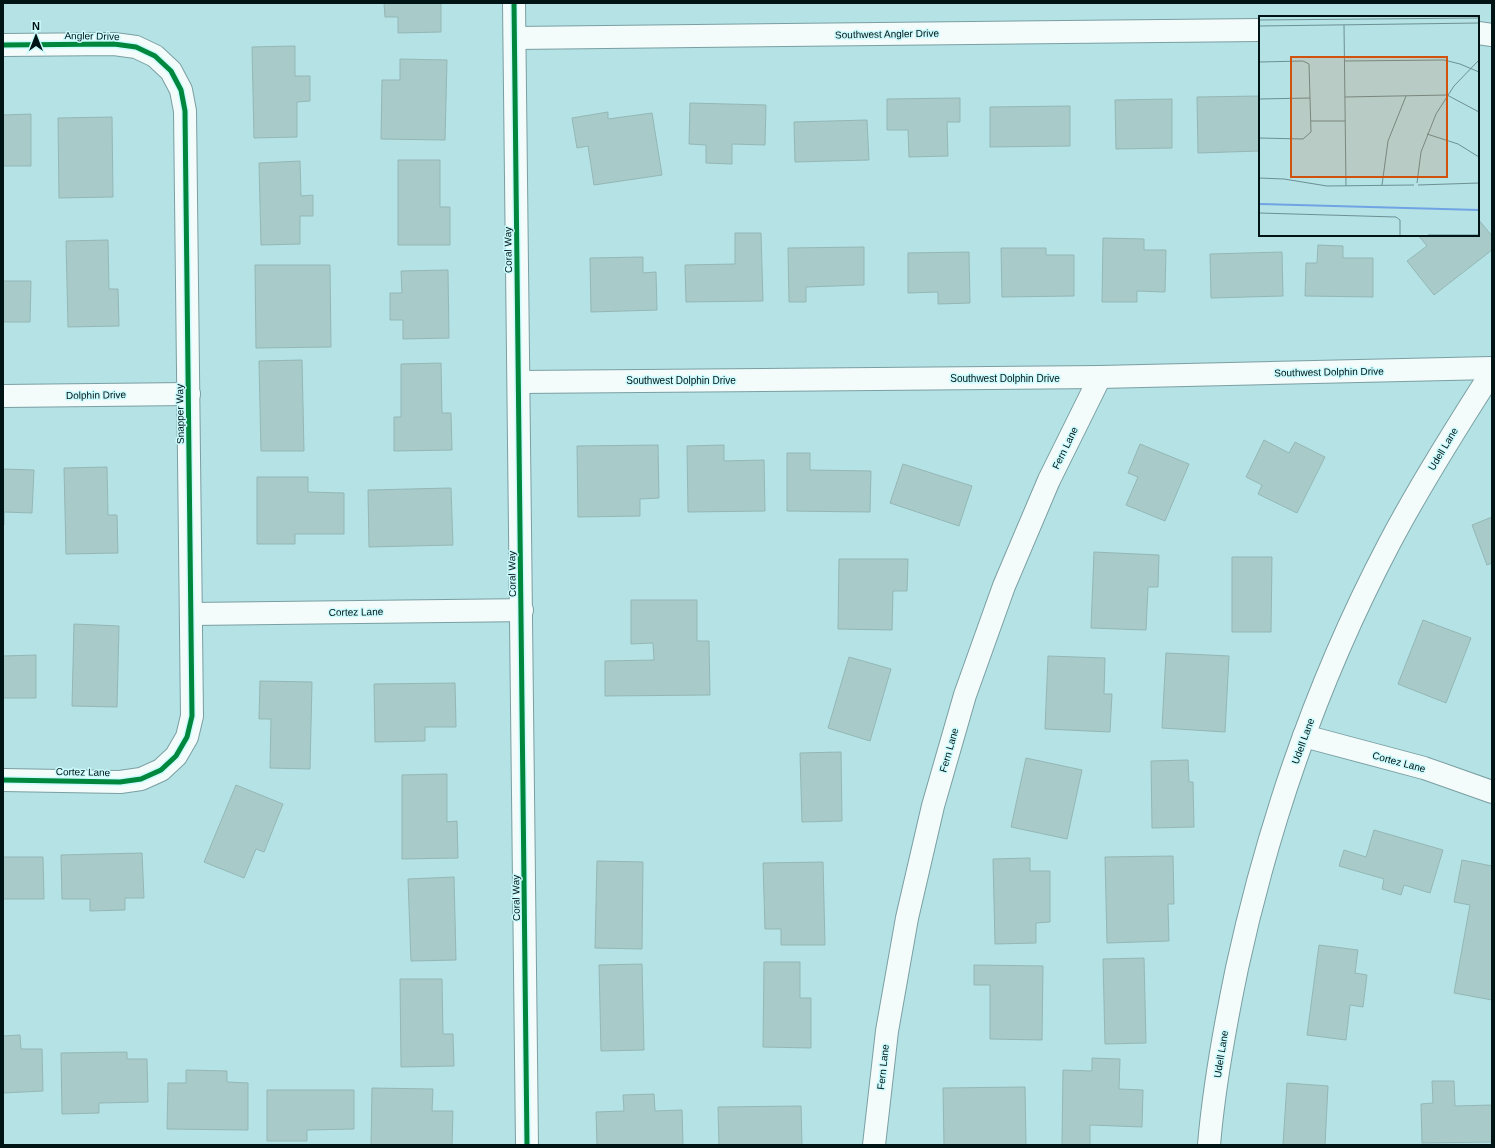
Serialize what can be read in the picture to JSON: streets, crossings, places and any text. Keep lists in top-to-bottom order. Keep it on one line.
{"streets":{"street":["Southwest Angler Drive","Angler Drive","Coral Way","Southwest Dolphin Drive","Dolphin Drive","Snapper Way","Fern Lane","Udell Lane","Cortez Lane"]},"crossings":[["Southwest Angler Drive","Coral Way"],["Angler Drive","Snapper Way"],["Coral Way","Southwest Dolphin Drive"],["Coral Way","Cortez Lane"],["Southwest Dolphin Drive","Fern Lane"],["Dolphin Drive","Snapper Way"],["Snapper Way","Cortez Lane"],["Udell Lane","Cortez Lane"]],"north":"top"}
